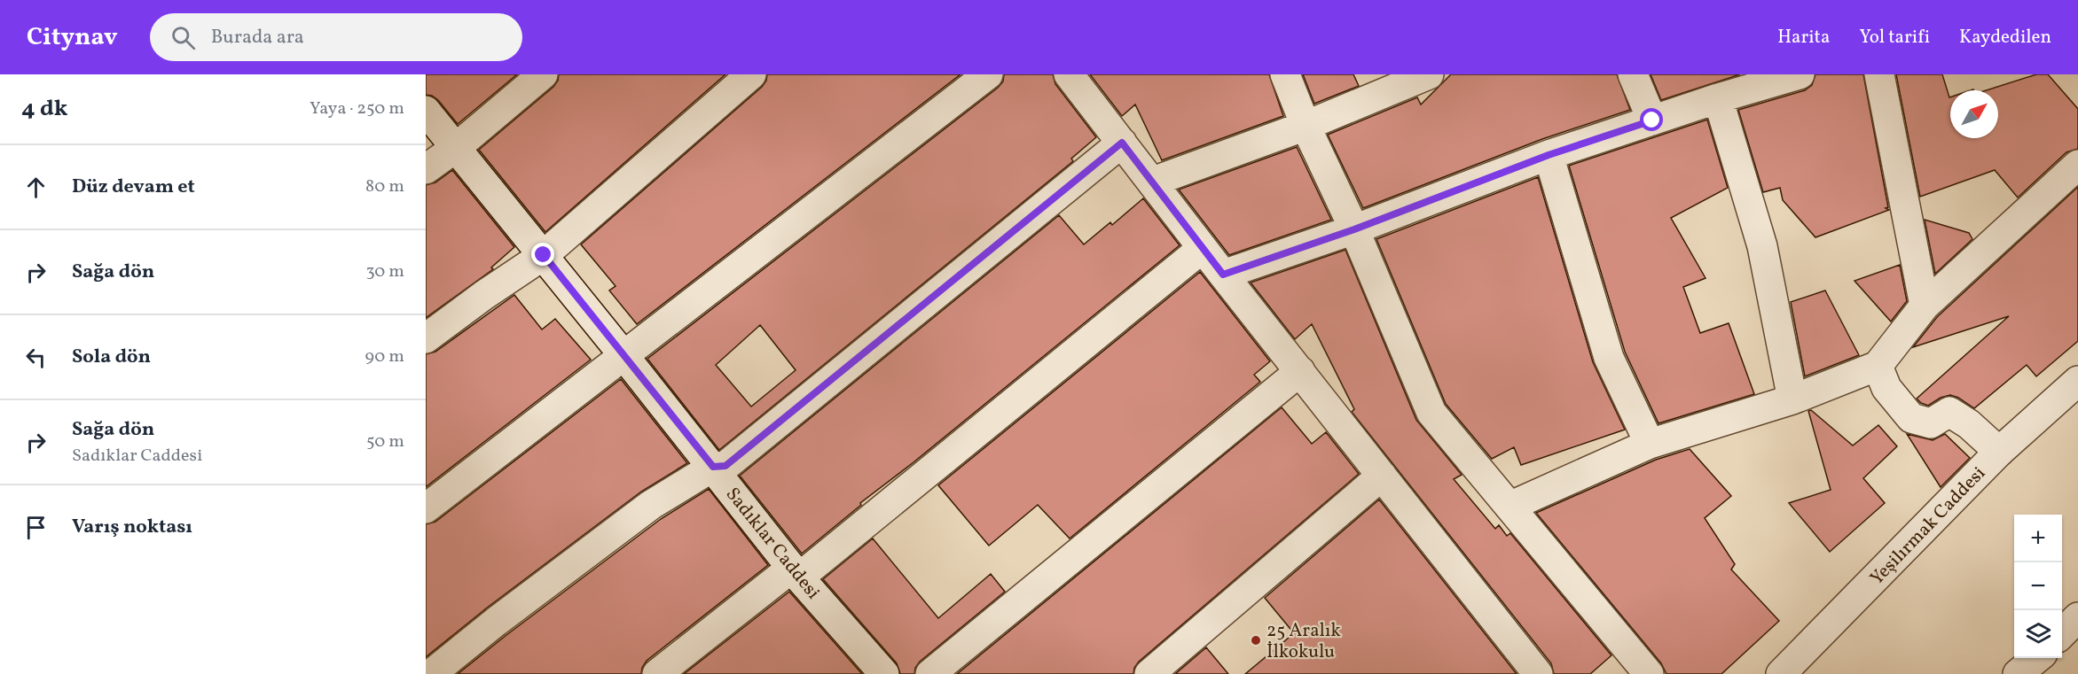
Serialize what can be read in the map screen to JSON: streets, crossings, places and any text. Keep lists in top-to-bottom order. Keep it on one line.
{"streets":{"street":["Yeşilırmak Caddesi","Sadıklar Caddesi"]},"places":["25 Aralık İlkokulu"],"north":"top right","page":{"header":"Citynav","search":"Burada ara","nav":["Harita","Yol tarifi","Kaydedilen"],"heading":["4 dk","Yaya · 250 m"],"list":[["Düz devam et","80 m"],["Sağa dön","30 m"],["Sola dön","90 m"],["Sağa dön","Sadıklar Caddesi","50 m"],"Varış noktası"],"map_buttons":["+","−"]}}
